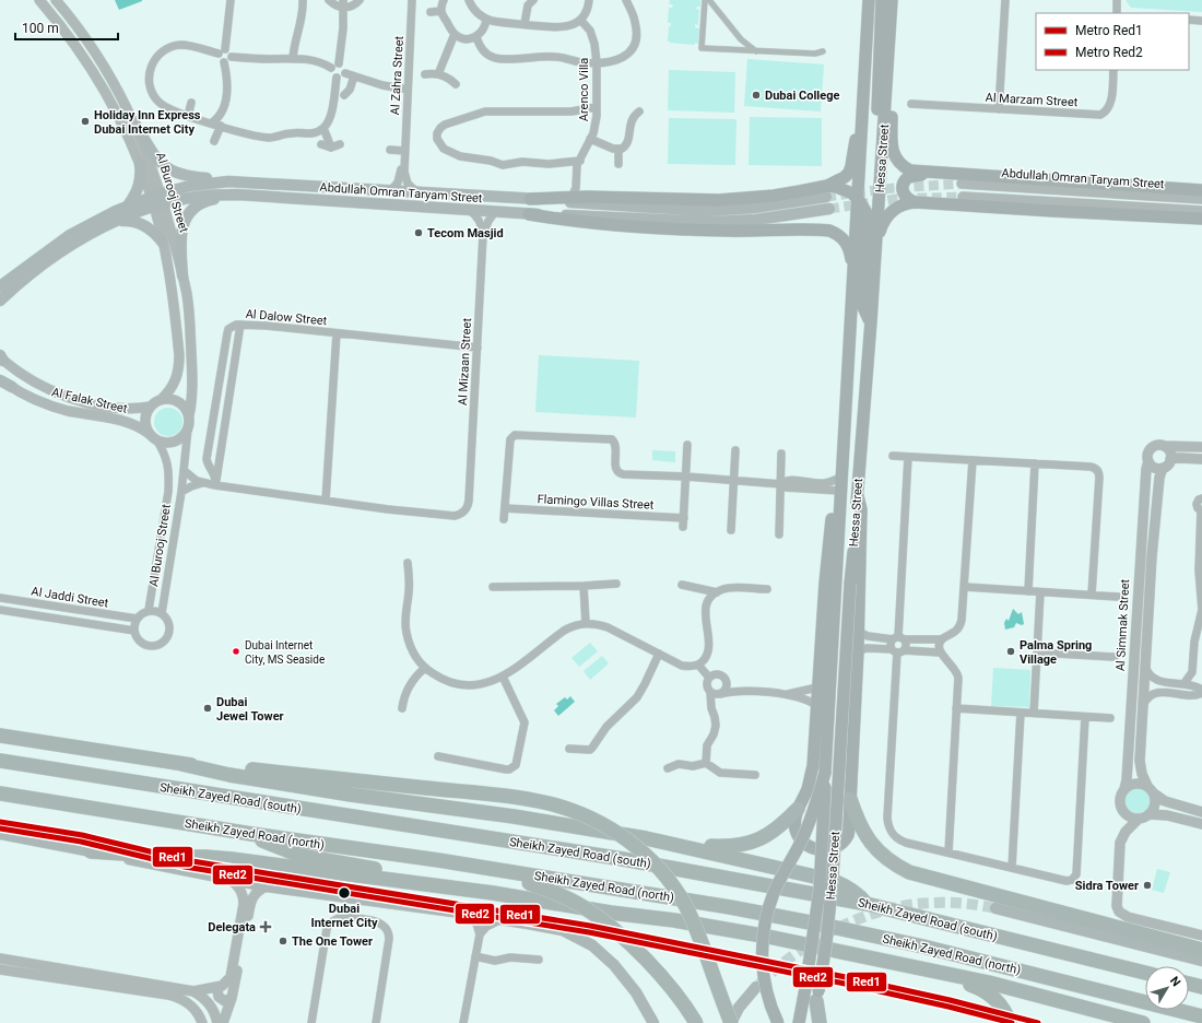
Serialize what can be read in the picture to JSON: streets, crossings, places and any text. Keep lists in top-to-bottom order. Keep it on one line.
{"streets":{"highway":["Sheikh Zayed Road (south)","Sheikh Zayed Road (north)"],"main road":["Hessa Street","Abdullah Omran Taryam Street"],"street":["Al Zahra Street","Arenco Villa","Al Marzam Street","Al Burooj Street","Al Dalow Street","Al Mizaan Street","Al Falak Street","Flamingo Villas Street","Al Jaddi Street","Al Simmak Street"]},"crossings":[["Al Zahra Street","Abdullah Omran Taryam Street"],["Abdullah Omran Taryam Street","Al Burooj Street"],["Abdullah Omran Taryam Street","Al Mizaan Street"],["Al Burooj Street","Al Mizaan Street"],["Al Burooj Street","Al Falak Street"],["Al Burooj Street","Al Jaddi Street"],["Al Dalow Street","Al Mizaan Street"]],"places":{"other":["Dubai College","Holiday Inn Express Dubai Internet City","Tecom Masjid","Dubai Internet City, MS Seaside","Palma Spring Village","Dubai Jewel Tower","Sidra Tower","Dubai Internet City","The One Tower"],"health":["Delegata"]},"lines":["metro line Red1","metro line Red2"],"legend":["Metro Red1","Metro Red2"],"scale_bar":"100 m","north":"top right"}
